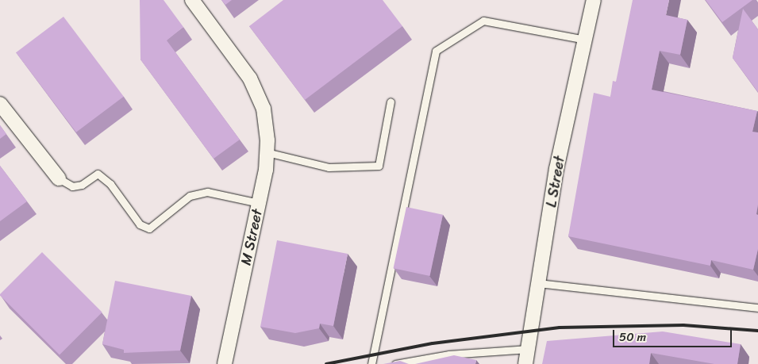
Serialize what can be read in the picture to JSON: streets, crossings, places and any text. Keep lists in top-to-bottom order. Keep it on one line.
{"streets":{"street":["L Street","M Street"]},"scale_bar":"50 m"}
